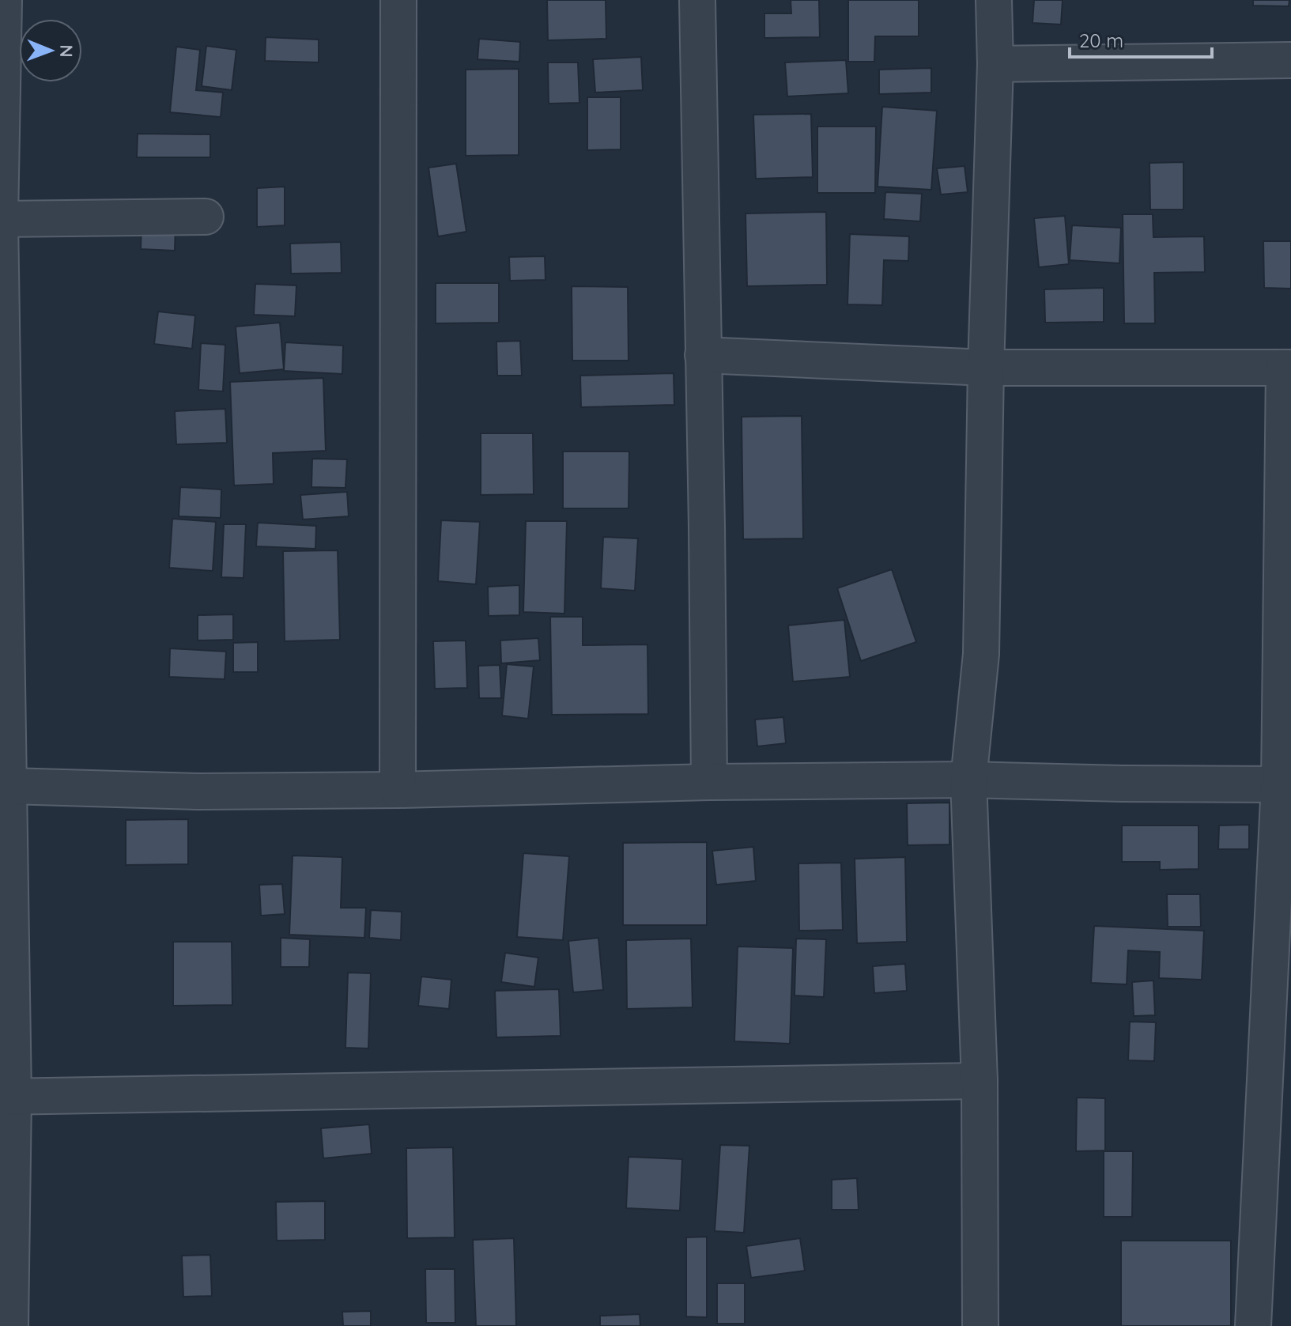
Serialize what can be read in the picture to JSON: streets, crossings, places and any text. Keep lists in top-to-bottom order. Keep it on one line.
{"scale_bar":"20 m","north":"right"}
